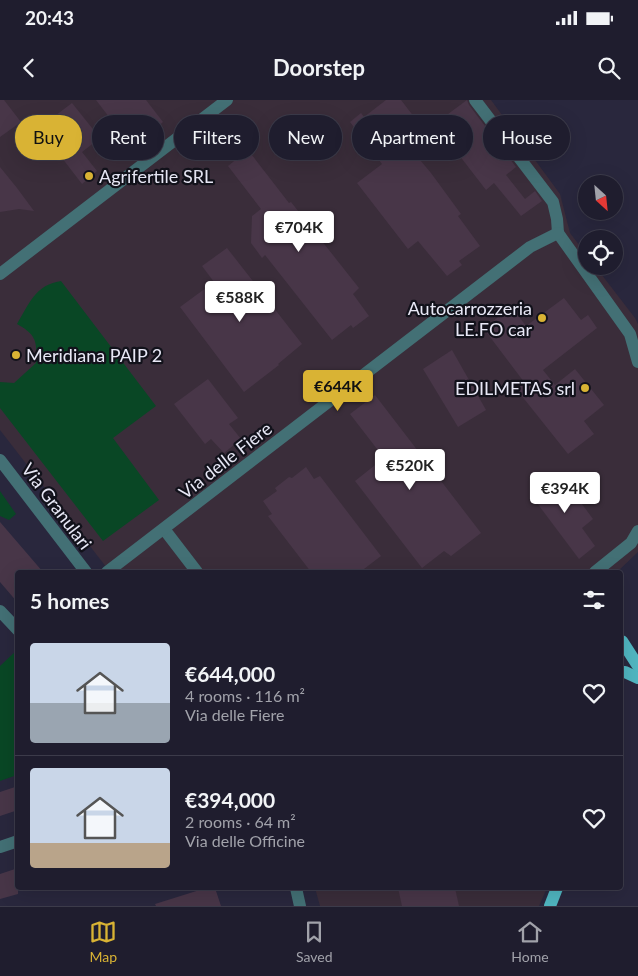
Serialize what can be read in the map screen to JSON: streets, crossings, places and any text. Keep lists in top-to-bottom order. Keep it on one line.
{"streets":{"street":["Via delle Fiere","Via Granulari"]},"places":["Agrifertile SRL","Autocarrozzeria LE.FO car","Meridiana PAIP 2","EDILMETAS srl"],"north":"bottom right","page":{"status":"20:43","header":"Doorstep","chip":["Buy","Rent","Filters","New","Apartment","House"],"price":["€704K","€588K","€644K","€520K","€394K"],"heading":"5 homes","list":[{"name":"€644,000","note":"4 rooms · 116 m² · Via delle Fiere"},{"name":"€394,000","note":"2 rooms · 64 m² · Via delle Officine"}],"tabs":["Map","Saved","Home"]}}
